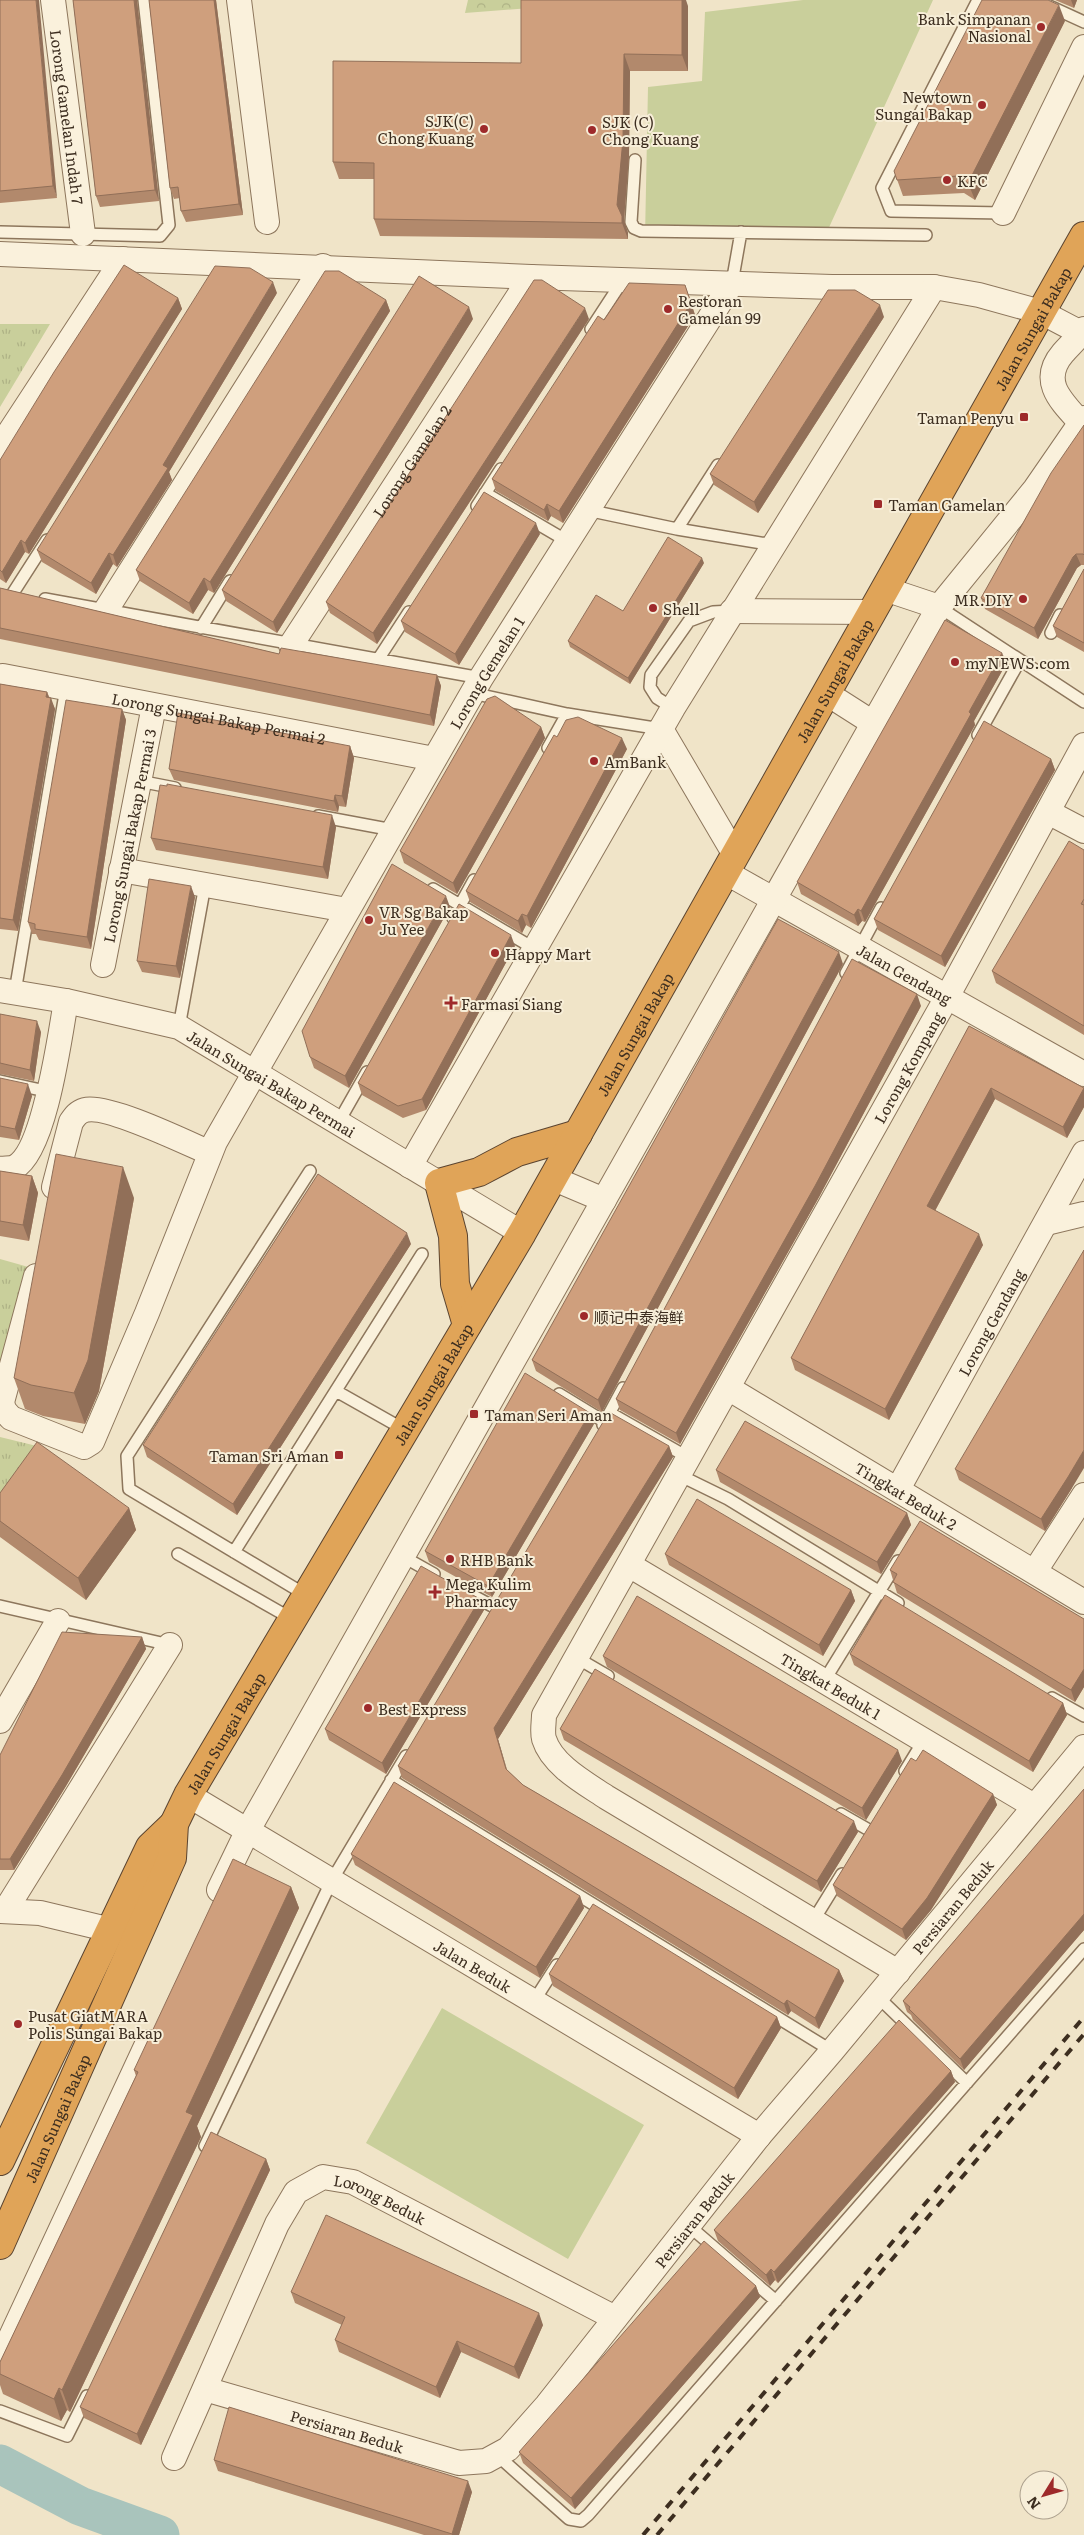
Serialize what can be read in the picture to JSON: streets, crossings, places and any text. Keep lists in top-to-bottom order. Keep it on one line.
{"streets":{"highway":["Jalan Sungai Bakap"],"street":["Lorong Gamelan Indah 7","Lorong Gamelan 2","Lorong Gemelan 1","Lorong Sungai Bakap Permai 2","Lorong Sungai Bakap Permai 3","Jalan Gendang","Lorong Kompang","Jalan Sungai Bakap Permai","Lorong Gendang","Tingkat Beduk 2","Tingkat Beduk 1","Persiaran Beduk","Jalan Beduk","Lorong Beduk"]},"crossings":[["Jalan Sungai Bakap","Jalan Gendang"],["Jalan Sungai Bakap","Jalan Sungai Bakap Permai"],["Jalan Sungai Bakap","Jalan Beduk"],["Lorong Gemelan 1","Lorong Sungai Bakap Permai 2"],["Lorong Gemelan 1","Jalan Sungai Bakap Permai"],["Lorong Sungai Bakap Permai 2","Lorong Sungai Bakap Permai 3"],["Jalan Gendang","Lorong Kompang"],["Lorong Kompang","Tingkat Beduk 2"],["Lorong Kompang","Tingkat Beduk 1"],["Lorong Kompang","Persiaran Beduk"],["Lorong Gendang","Tingkat Beduk 2"],["Tingkat Beduk 1","Persiaran Beduk"],["Persiaran Beduk","Jalan Beduk"],["Persiaran Beduk","Lorong Beduk"]],"places":{"other":["Bank Simpanan Nasional","Newtown Sungai Bakap","SJK(C) Chong Kuang","SJK (C) Chong Kuang","KFC","Restoran Gamelan 99","MR.DIY","Shell","myNEWS.com","AmBank","VR Sg Bakap Ju Yee","Happy Mart","顺记中泰海鲜","RHB Bank","Best Express","Pusat GiatMARA Polis Sungai Bakap"],"transit":["Taman Penyu","Taman Gamelan","Taman Seri Aman","Taman Sri Aman"],"health":["Farmasi Siang","Mega Kulim Pharmacy"]},"north":"bottom left"}
